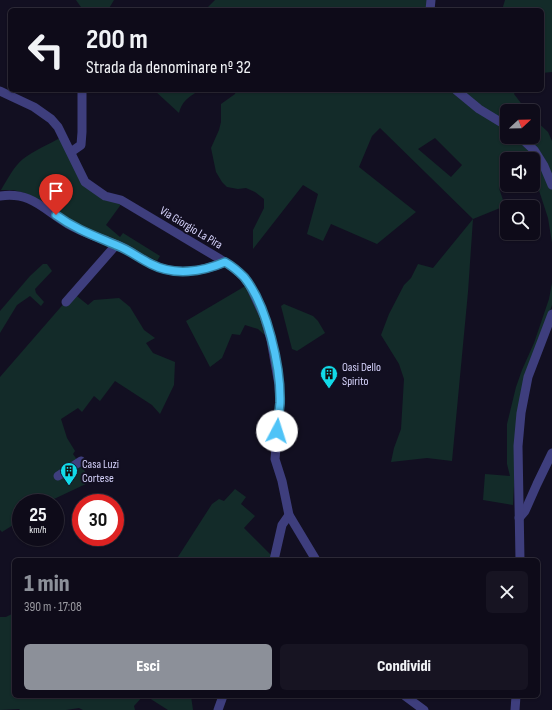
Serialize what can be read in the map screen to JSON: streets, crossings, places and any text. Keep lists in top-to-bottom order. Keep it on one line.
{"streets":{"street":["Via Giorgio La Pira"]},"places":{"building":["Oasi Dello Spirito","Casa Luzi Cortese"]},"north":"right","page":{"turn":["200 m","Strada da denominare nº 32"],"speed":"25 km/h","limit":"30","heading":["1 min","390 m · 17:08"],"buttons":["Esci","Condividi"]}}
